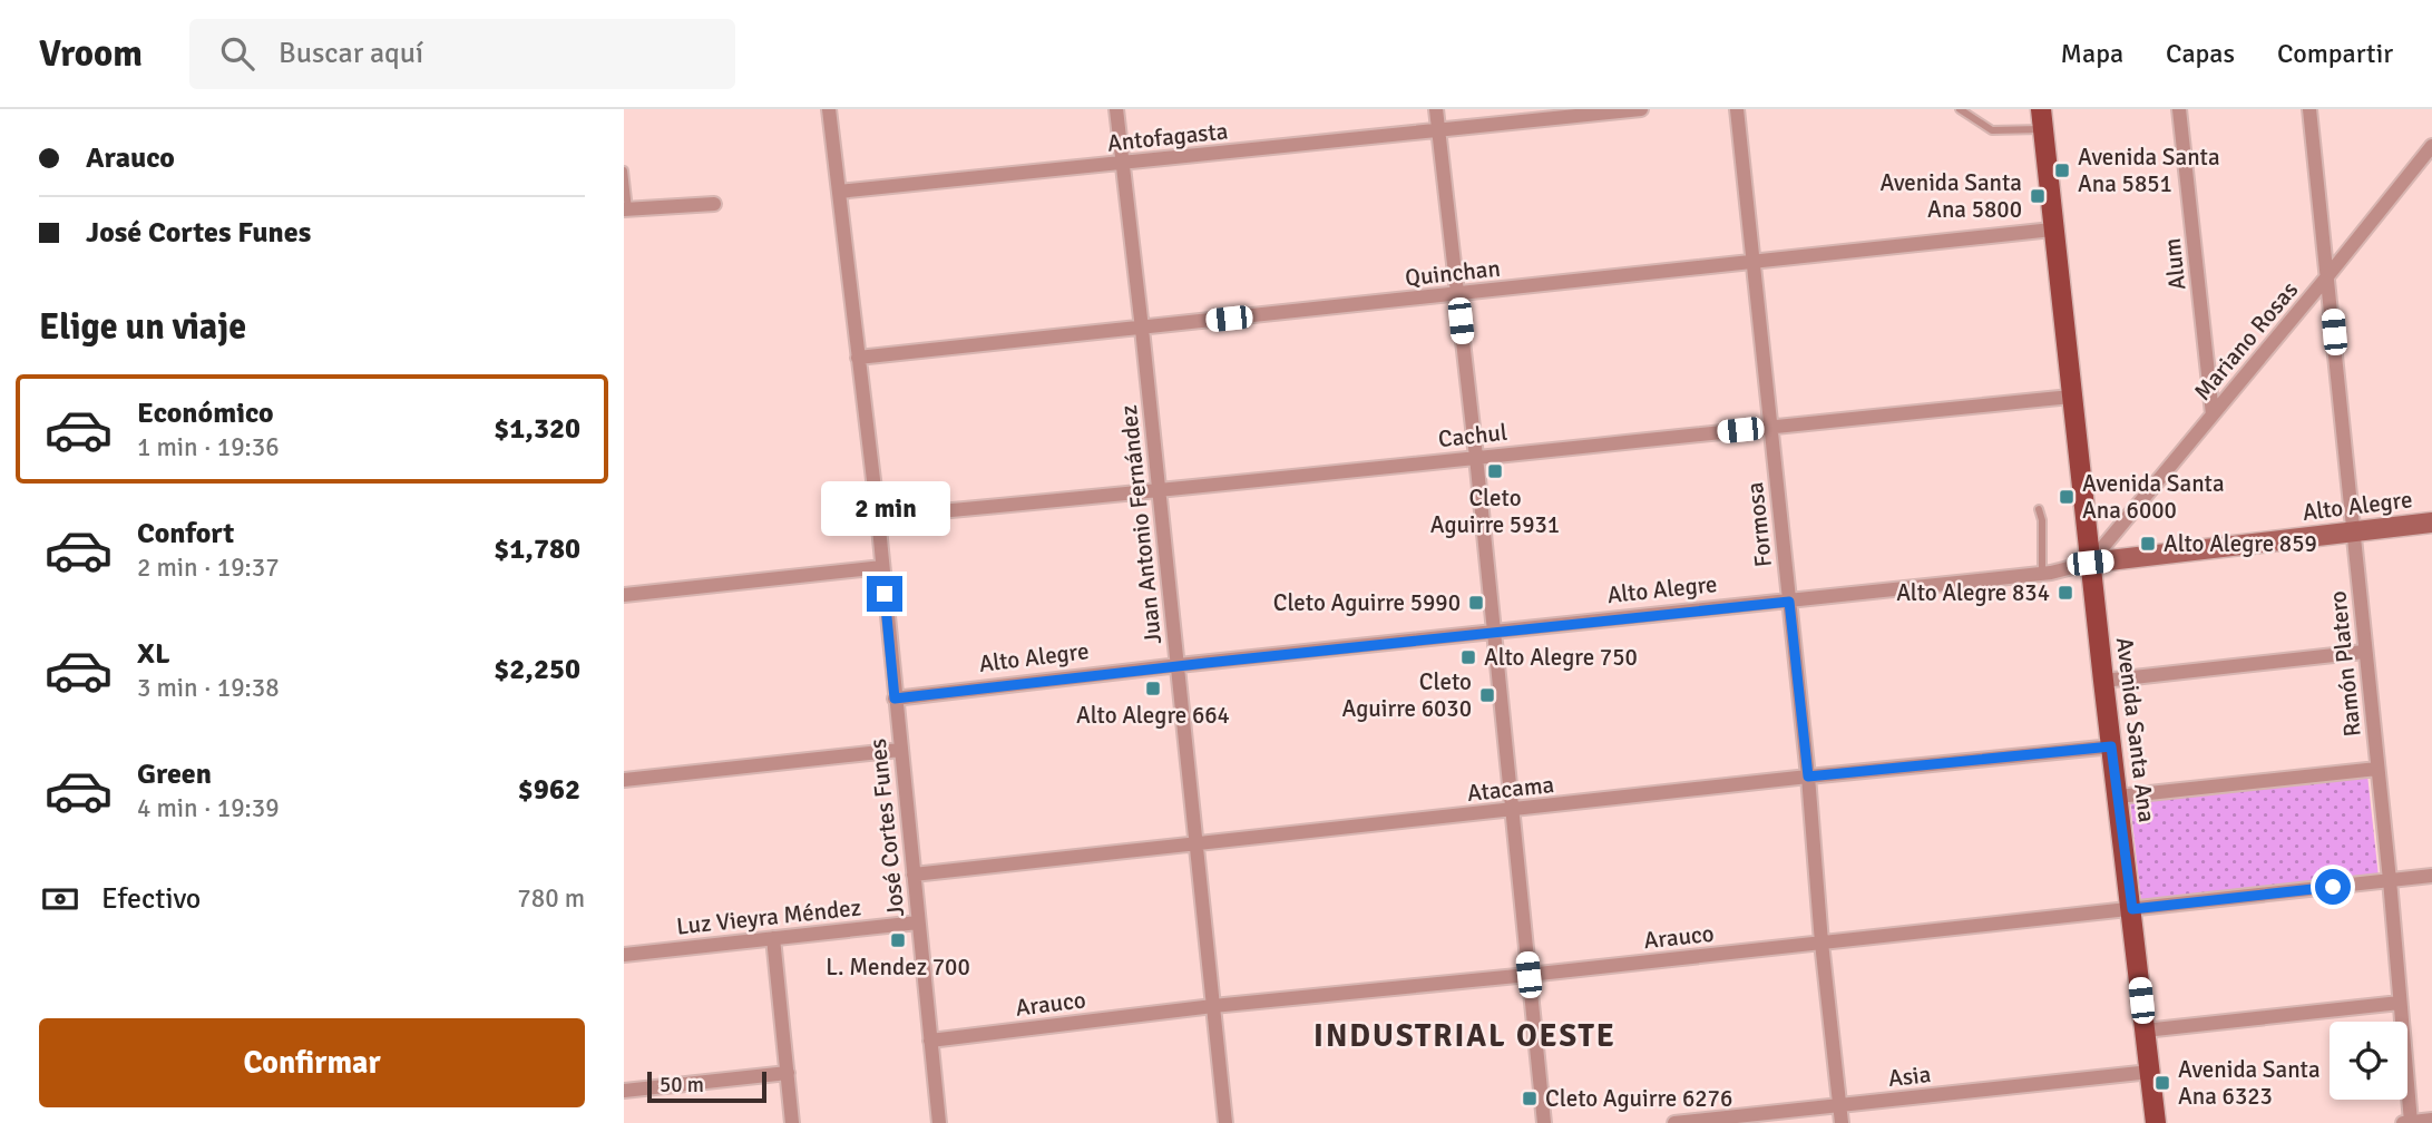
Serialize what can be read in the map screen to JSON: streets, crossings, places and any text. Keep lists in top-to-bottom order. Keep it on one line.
{"streets":{"main road":["Alto Alegre","Avenida Santa Ana"],"street":["Antofagasta","Alum","Quinchan","Mariano Rosas","Cachul","Juan Antonio Fernández","Formosa","Ramón Platero","Atacama","José Cortes Funes","Luz Vieyra Méndez","Arauco","Asia"]},"crossings":[["Antofagasta","Juan Antonio Fernández"],["Antofagasta","José Cortes Funes"],["Alum","Mariano Rosas"],["Quinchan","Juan Antonio Fernández"],["Quinchan","Formosa"],["Quinchan","Avenida Santa Ana"],["Quinchan","José Cortes Funes"],["Mariano Rosas","Alto Alegre"],["Mariano Rosas","Ramón Platero"],["Mariano Rosas","Avenida Santa Ana"],["Cachul","Juan Antonio Fernández"],["Cachul","Formosa"],["Cachul","Avenida Santa Ana"],["Cachul","José Cortes Funes"],["Alto Alegre","Juan Antonio Fernández"],["Alto Alegre","Formosa"],["Alto Alegre","Ramón Platero"],["Alto Alegre","Avenida Santa Ana"],["Alto Alegre","José Cortes Funes"],["Juan Antonio Fernández","Atacama"],["Juan Antonio Fernández","Arauco"],["Formosa","Atacama"],["Formosa","Arauco"],["Formosa","Asia"],["Ramón Platero","Arauco"],["Avenida Santa Ana","Atacama"],["Avenida Santa Ana","Arauco"],["Avenida Santa Ana","Asia"],["Atacama","José Cortes Funes"],["José Cortes Funes","Luz Vieyra Méndez"],["José Cortes Funes","Arauco"]],"districts":["INDUSTRIAL OESTE"],"places":{"transit":["Avenida Santa Ana 5851","Avenida Santa Ana 5800","Cleto Aguirre 5931","Avenida Santa Ana 6000","Alto Alegre 859","Alto Alegre 834","Cleto Aguirre 5990","Alto Alegre 750","Alto Alegre 664","Cleto Aguirre 6030","L. Mendez 700","Avenida Santa Ana 6323","Cleto Aguirre 6276"]},"scale_bar":"50 m","page":{"header":"Vroom","search":"Buscar aquí","nav":["Mapa","Capas","Compartir"],"banner":["Arauco","José Cortes Funes"],"heading":"Elige un viaje","list":[{"name":"Económico","note":"1 min · 19:36","value":"$1,320"},{"name":"Confort","note":"2 min · 19:37","value":"$1,780"},{"name":"XL","note":"3 min · 19:38","value":"$2,250"},{"name":"Green","note":"4 min · 19:39","value":"$962"}],"bubble":"2 min","pay":["Efectivo","780 m"],"buttons":"Confirmar","scale":"50 m"}}
